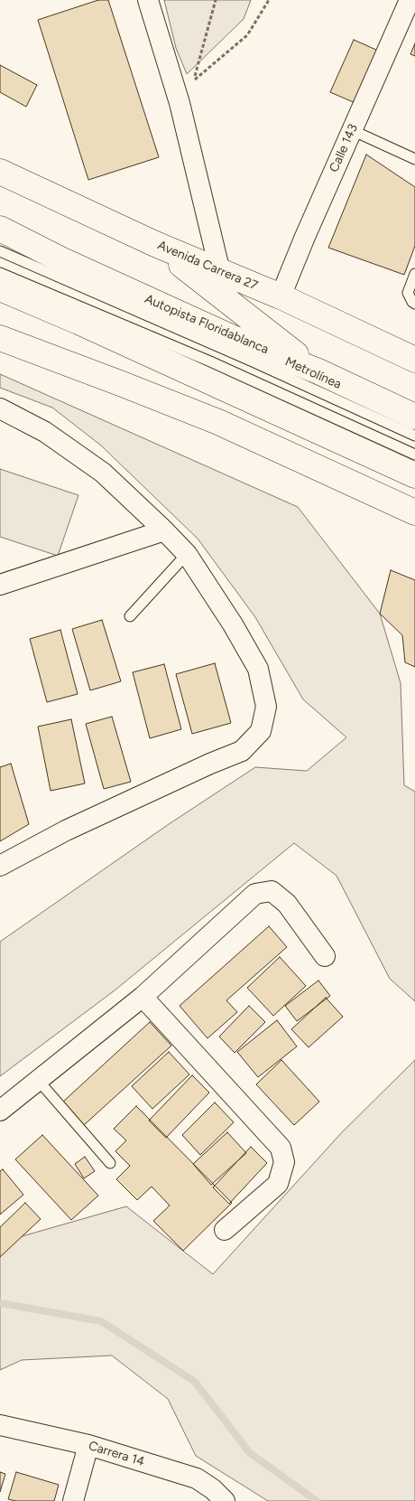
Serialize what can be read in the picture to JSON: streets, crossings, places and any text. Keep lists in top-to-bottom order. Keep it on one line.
{"streets":{"highway":["Avenida Carrera 27","Autopista Floridablanca"],"street":["Calle 143","Carrera 14"],"lane":["Metrolínea"]},"crossings":[["Calle 143","Avenida Carrera 27"]]}
